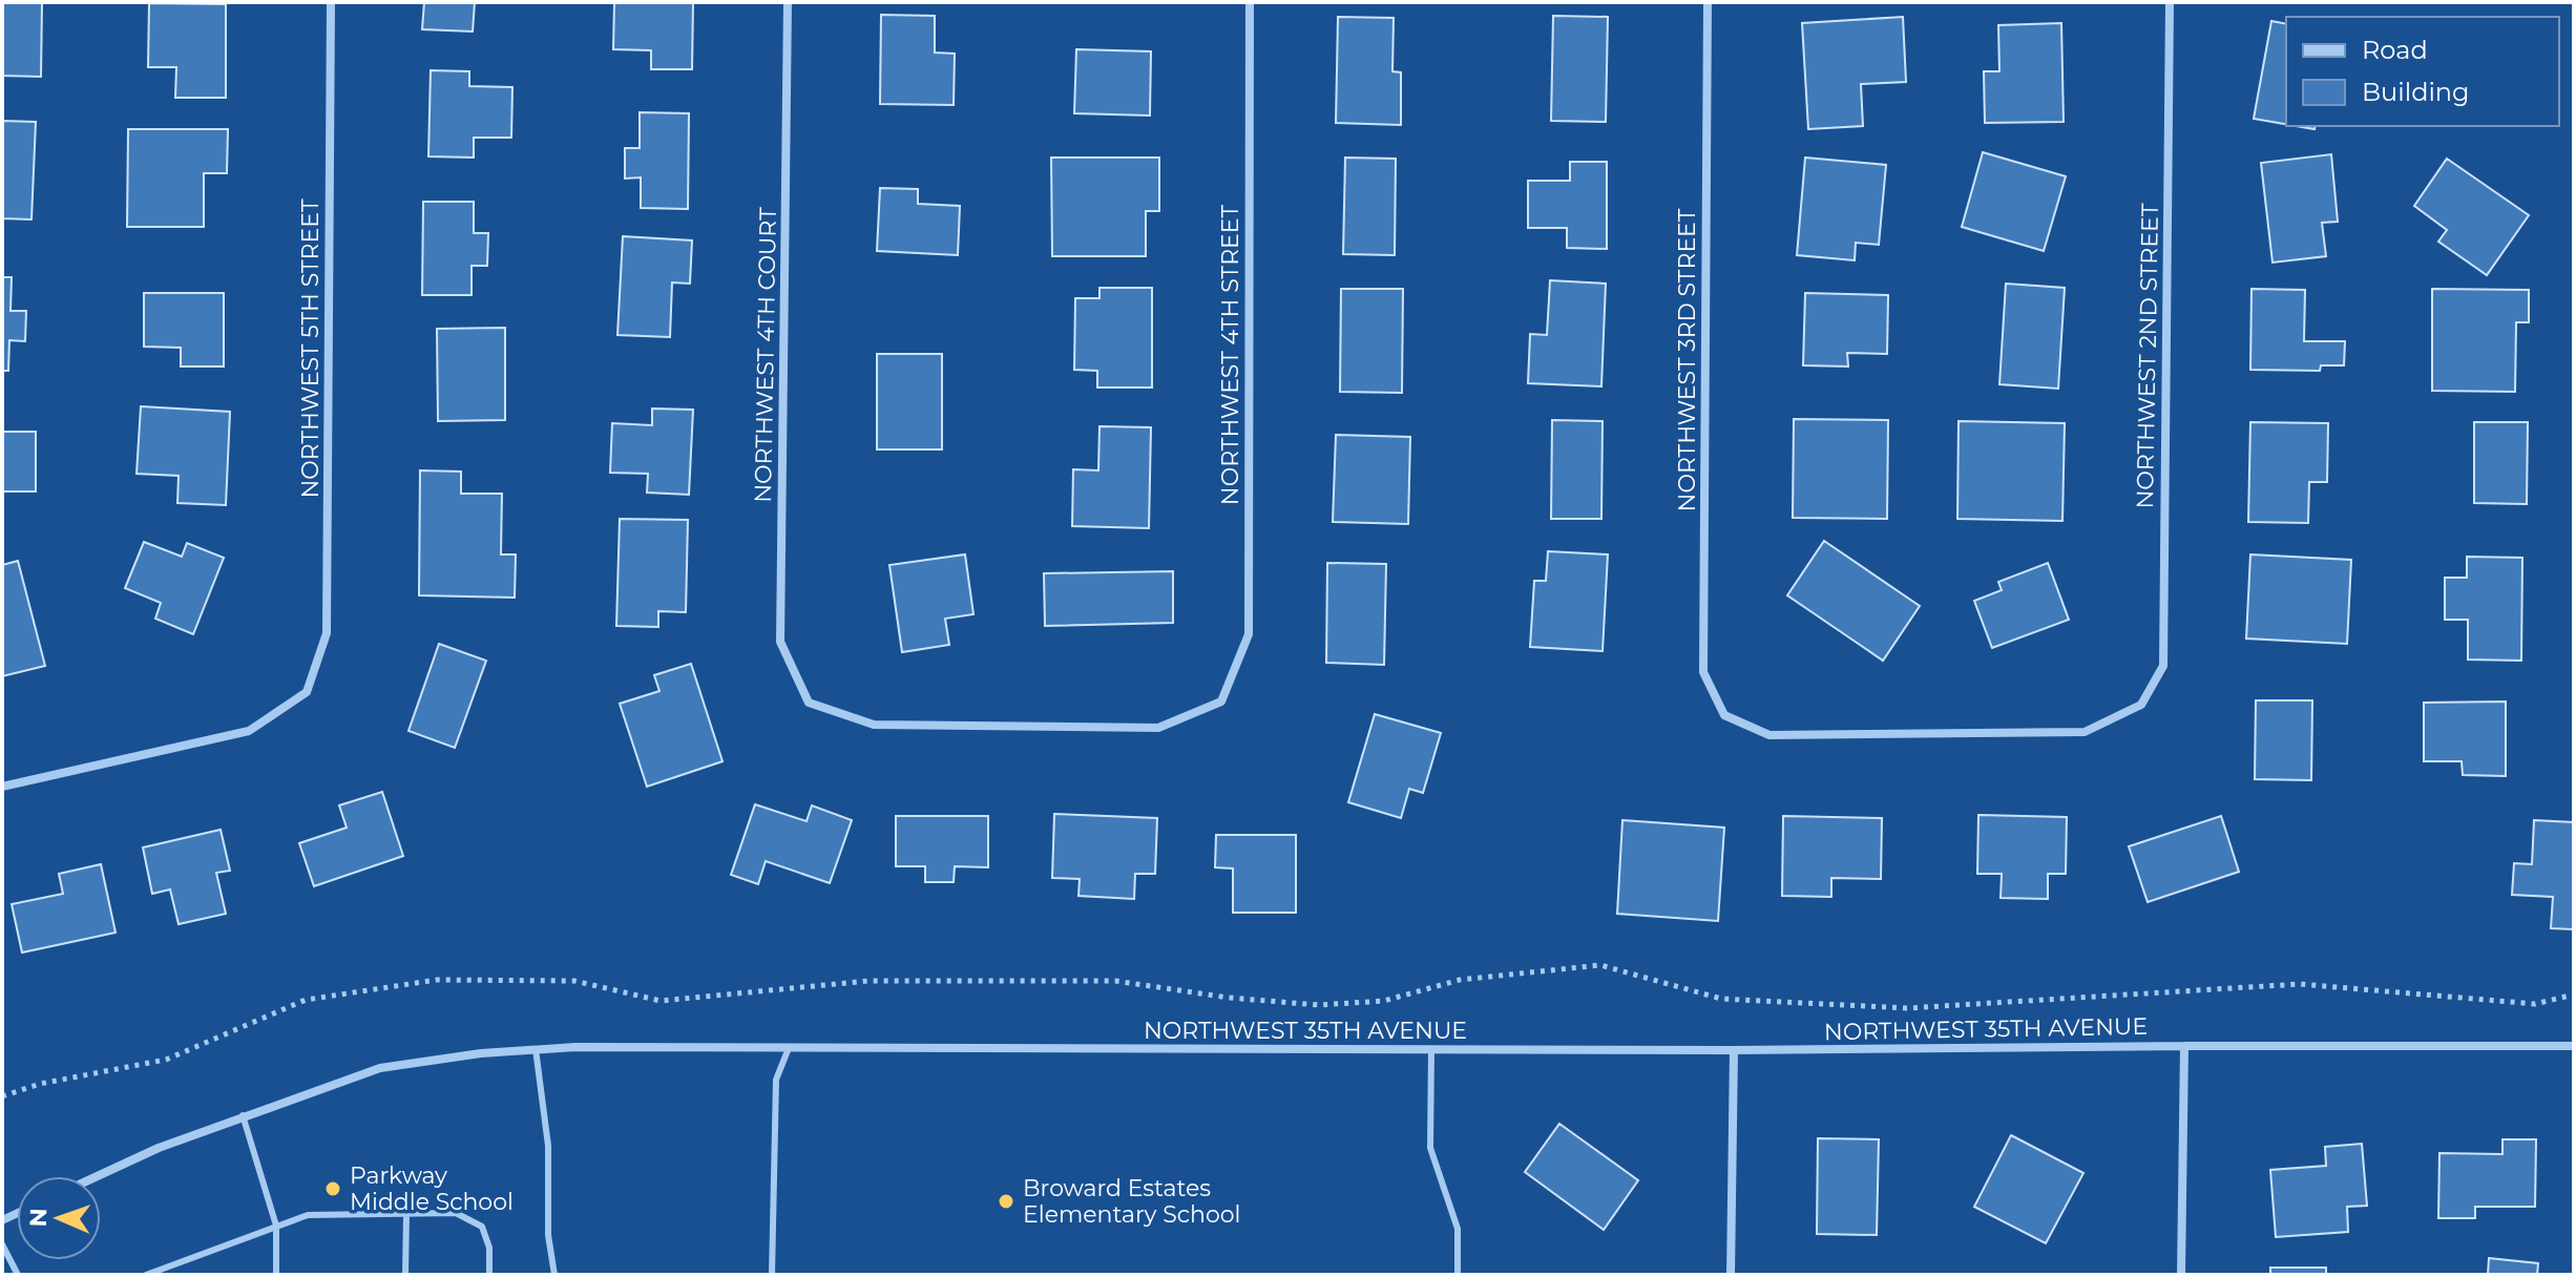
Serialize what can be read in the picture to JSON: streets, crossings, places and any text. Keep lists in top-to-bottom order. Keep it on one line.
{"streets":{"street":["NORTHWEST 5TH STREET","NORTHWEST 4TH COURT","NORTHWEST 4TH STREET","NORTHWEST 2ND STREET","NORTHWEST 3RD STREET","NORTHWEST 35TH AVENUE"]},"crossings":[["NORTHWEST 4TH COURT","NORTHWEST 4TH STREET"],["NORTHWEST 2ND STREET","NORTHWEST 3RD STREET"]],"places":["Parkway Middle School","Broward Estates Elementary School"],"legend":["Road","Building"],"north":"left"}
